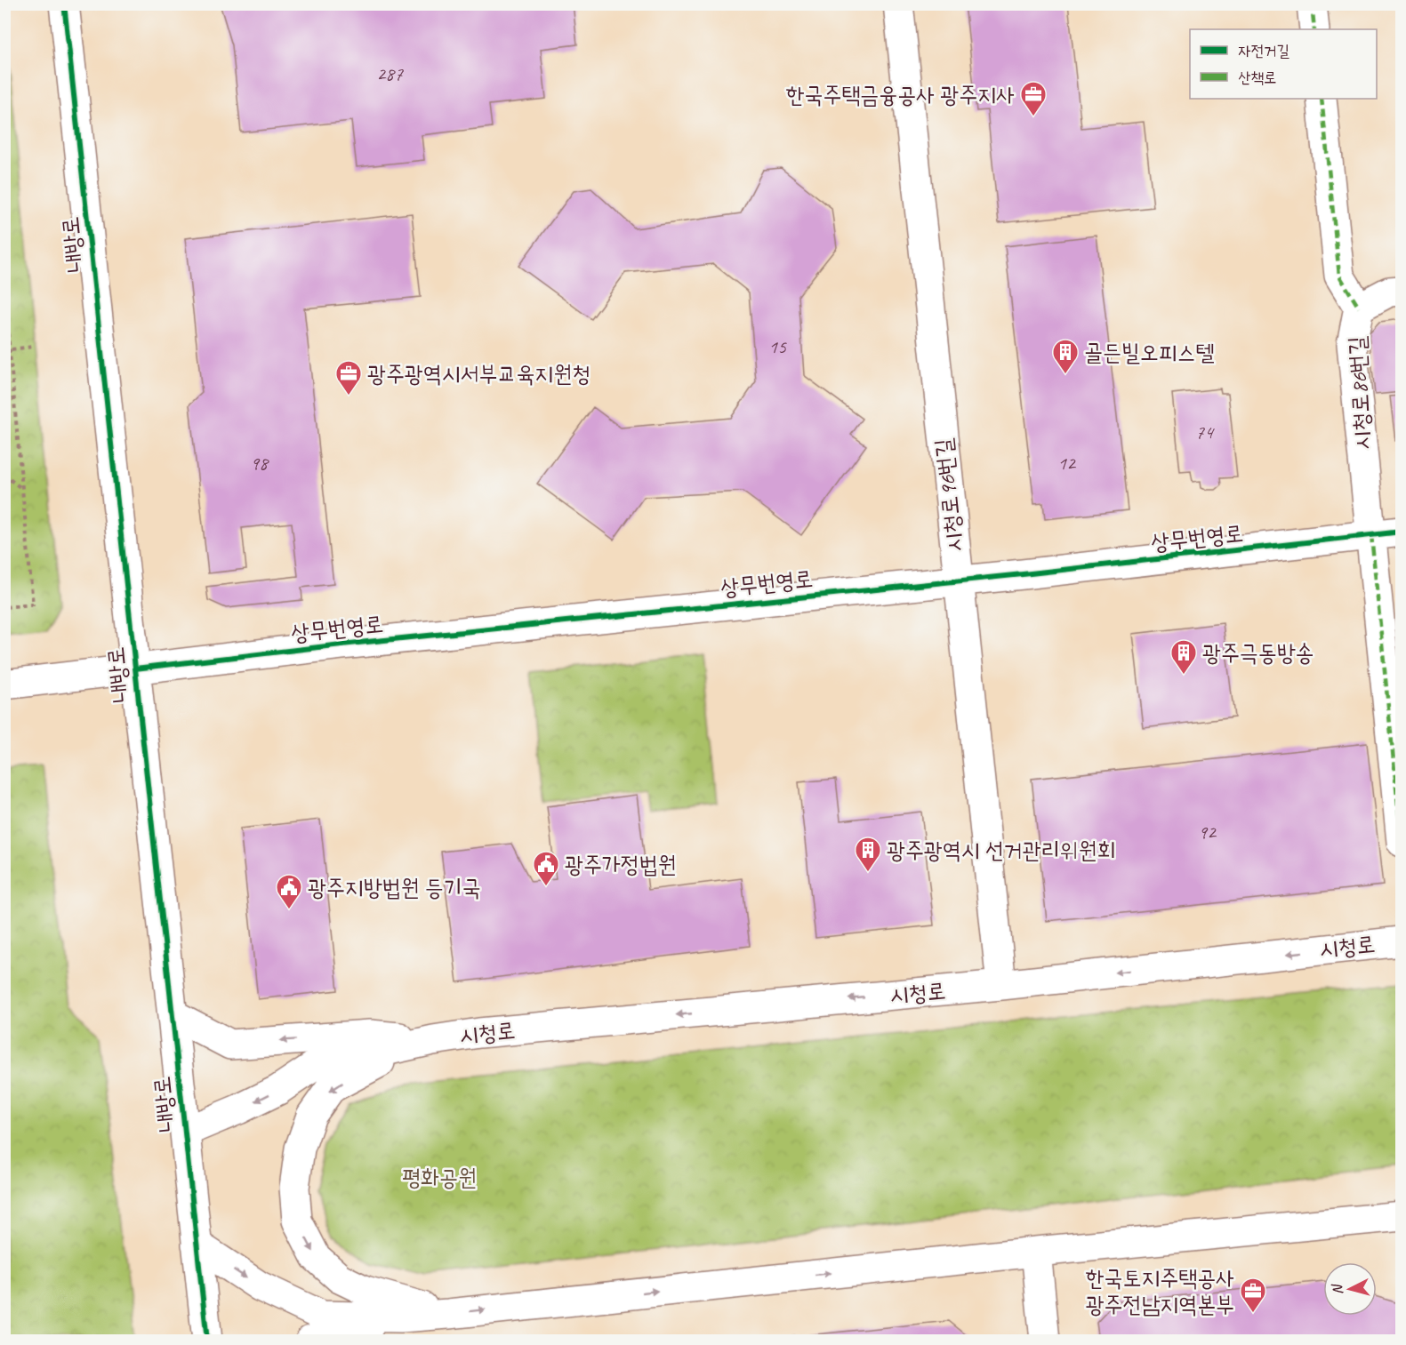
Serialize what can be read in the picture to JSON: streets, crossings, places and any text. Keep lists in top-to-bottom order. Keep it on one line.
{"streets":{"street":["내방로","시청로86번길","시청로96번길","상무번영로","시청로"]},"crossings":[["내방로","상무번영로"],["내방로","시청로"],["시청로86번길","상무번영로"],["시청로96번길","상무번영로"],["시청로96번길","시청로"]],"parks":["평화공원"],"places":{"office":["한국주택금융공사 광주지사","광주광역시서부교육지원청","한국토지주택공사 광주전남지역본부"],"building":["골든빌오피스텔","광주극동방송","광주광역시 선거관리위원회"],"public building":["광주가정법원","광주지방법원 등기국"]},"house_numbers":["287","15","74","98","12","92"],"legend":["자전거길","산책로"],"north":"left"}
